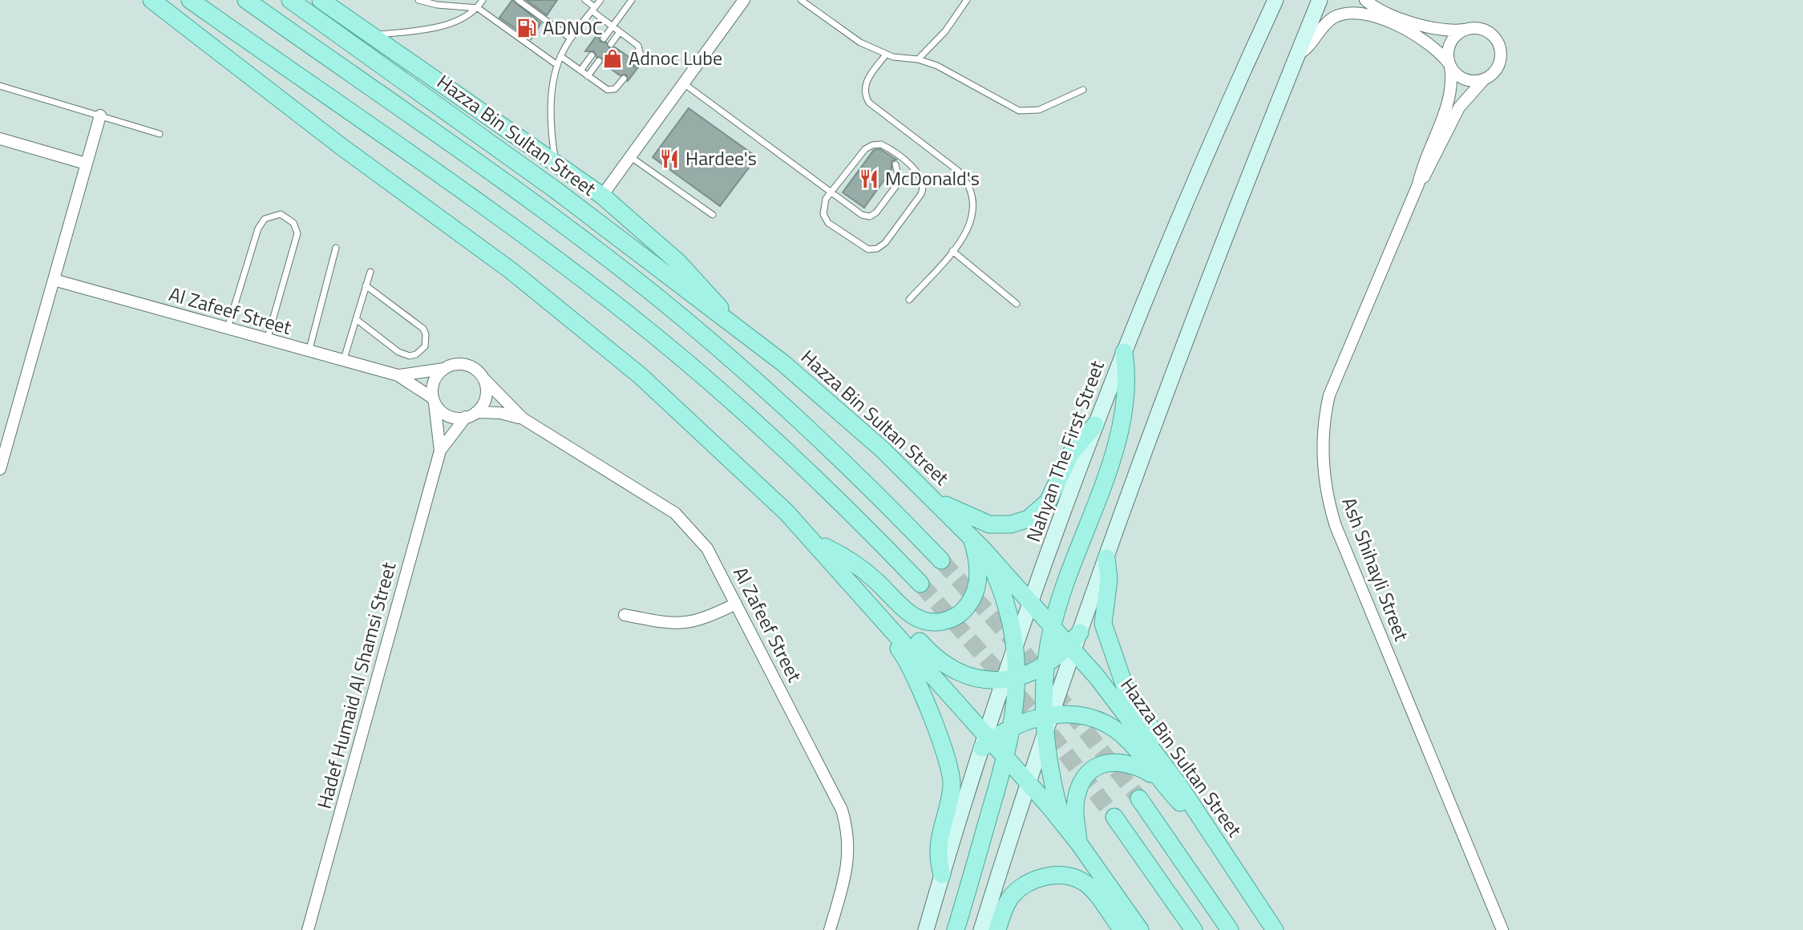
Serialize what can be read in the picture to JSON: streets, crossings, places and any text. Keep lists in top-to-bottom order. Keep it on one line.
{"streets":{"main road":["Hazza Bin Sultan Street","Nahyan The First Street"],"street":["Al Zafeef Street","Ash Shihayli Street","Hadef Humaid Al Shamsi Street"]},"crossings":[["Hazza Bin Sultan Street","Nahyan The First Street"],["Al Zafeef Street","Hadef Humaid Al Shamsi Street"]],"places":{"fuel station":["ADNOC"],"shop":["Adnoc Lube"],"restaurant":["Hardee's","McDonald's"]}}
